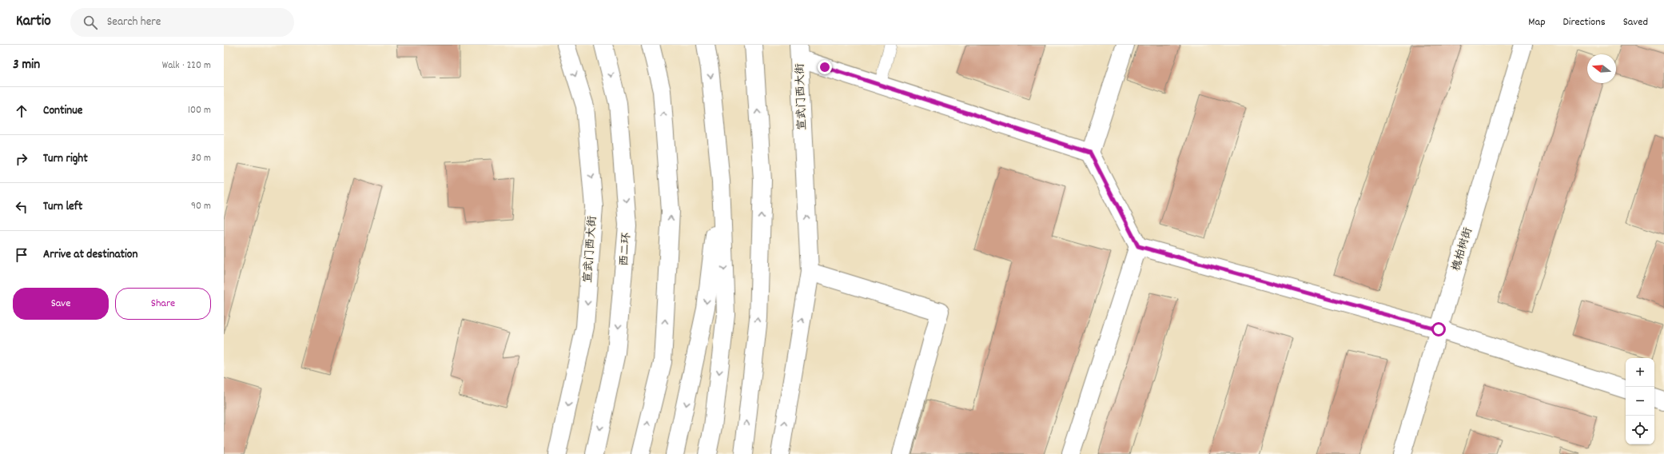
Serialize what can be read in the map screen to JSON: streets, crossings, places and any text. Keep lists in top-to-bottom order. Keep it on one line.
{"streets":{"main road":["宣武门西大街","西二环","槐柏树街"]},"north":"left","page":{"header":"Kartio","search":"Search here","nav":["Map","Directions","Saved"],"heading":["3 min","Walk · 220 m"],"list":[["Continue","100 m"],["Turn right","30 m"],["Turn left","90 m"],"Arrive at destination"],"buttons":["Save","Share"],"map_buttons":["+","−"]}}
